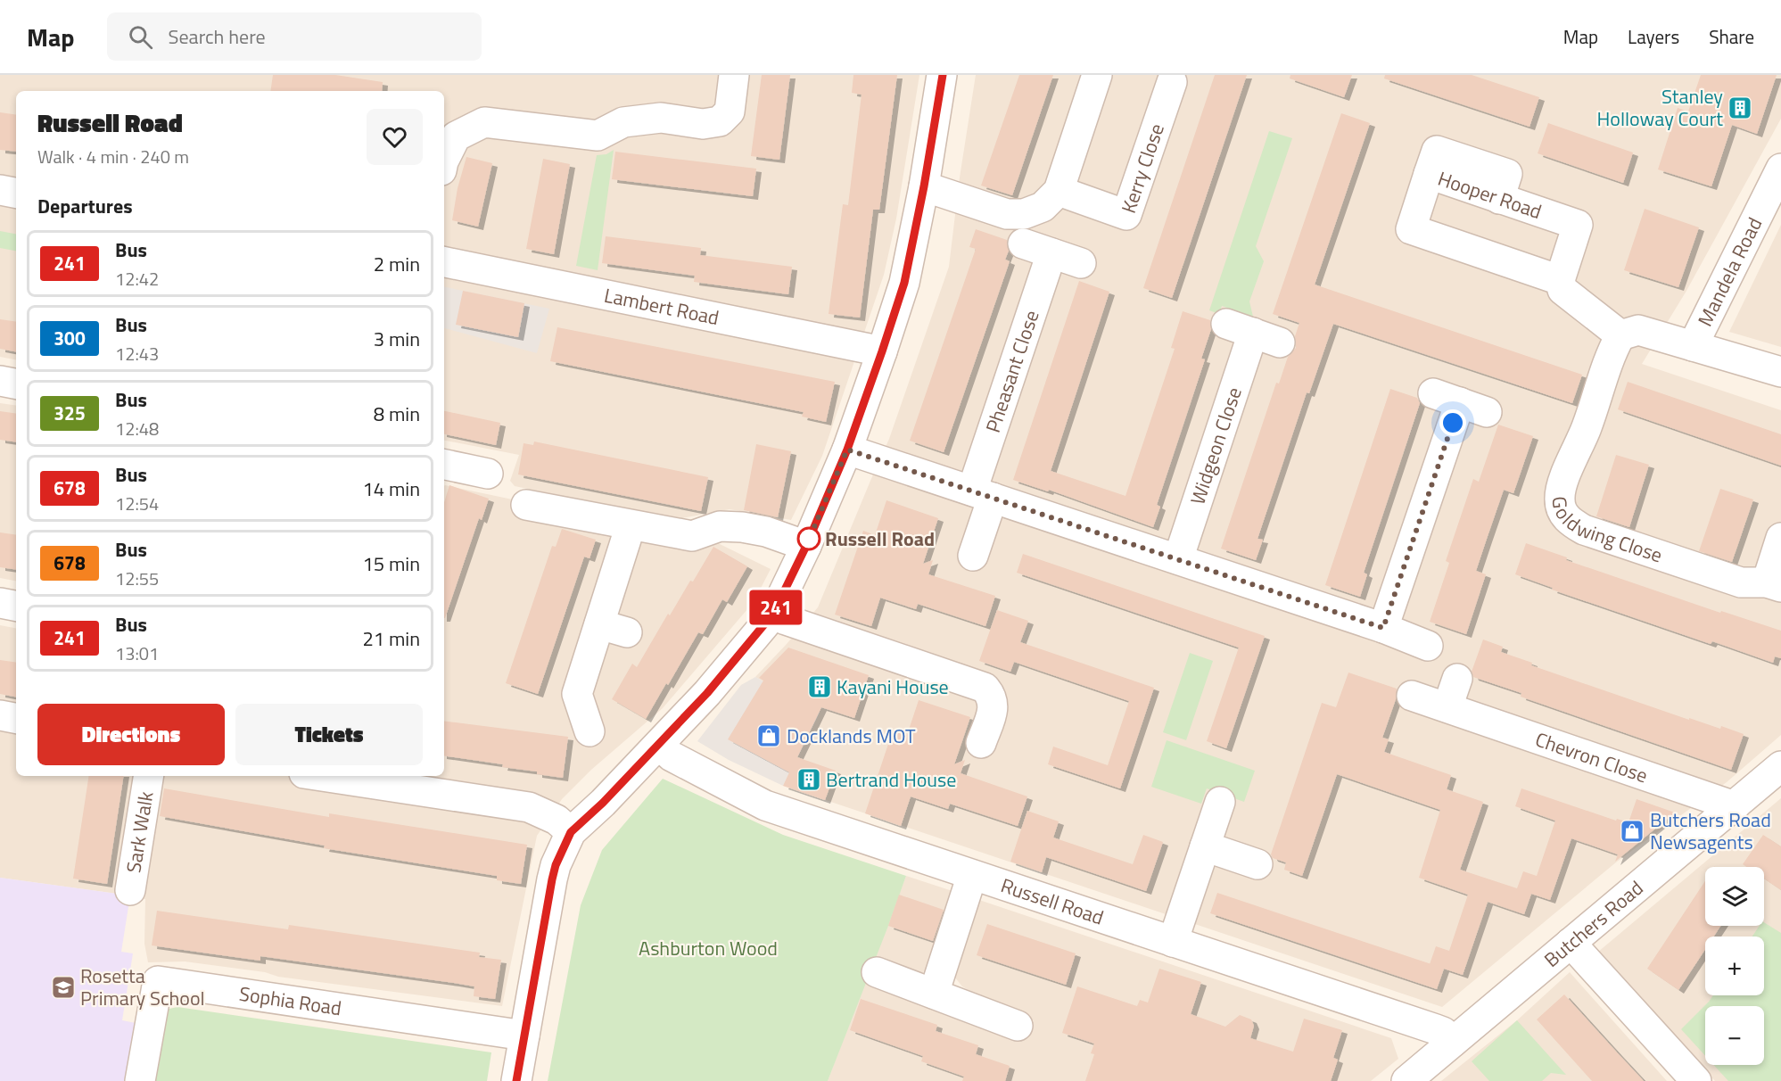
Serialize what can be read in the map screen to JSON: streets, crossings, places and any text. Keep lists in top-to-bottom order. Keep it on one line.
{"streets":{"street":["Kerry Close","Hooper Road","Mandela Road","Lambert Road","Pheasant Close","Widgeon Close","Goldwing Close","Chevron Close","Sark Walk","Russell Road","Butchers Road","Sophia Road"]},"crossings":[["Chevron Close","Butchers Road"],["Russell Road","Butchers Road"]],"parks":["Ashburton Wood"],"places":{"building":["Stanley Holloway Court","Kayani House","Bertrand House"],"other":["Russell Road"],"shop":["Docklands MOT","Butchers Road Newsagents"],"school or university":["Rosetta Primary School"]},"lines":["bus line 241"],"page":{"header":"Map","search":"Search here","nav":["Map","Layers","Share"],"on_map":"241","heading":[["Russell Road","Walk · 4 min · 240 m"],"Departures"],"list":[{"mark":"241","name":"Bus","note":"12:42","value":"2 min"},{"mark":"300","name":"Bus","note":"12:43","value":"3 min"},{"mark":"325","name":"Bus","note":"12:48","value":"8 min"},{"mark":"678","name":"Bus","note":"12:54","value":"14 min"},{"mark":"678","name":"Bus","note":"12:55","value":"15 min"},{"mark":"241","name":"Bus","note":"13:01","value":"21 min"}],"buttons":["Directions","Tickets"],"map_buttons":["+","−"]}}
